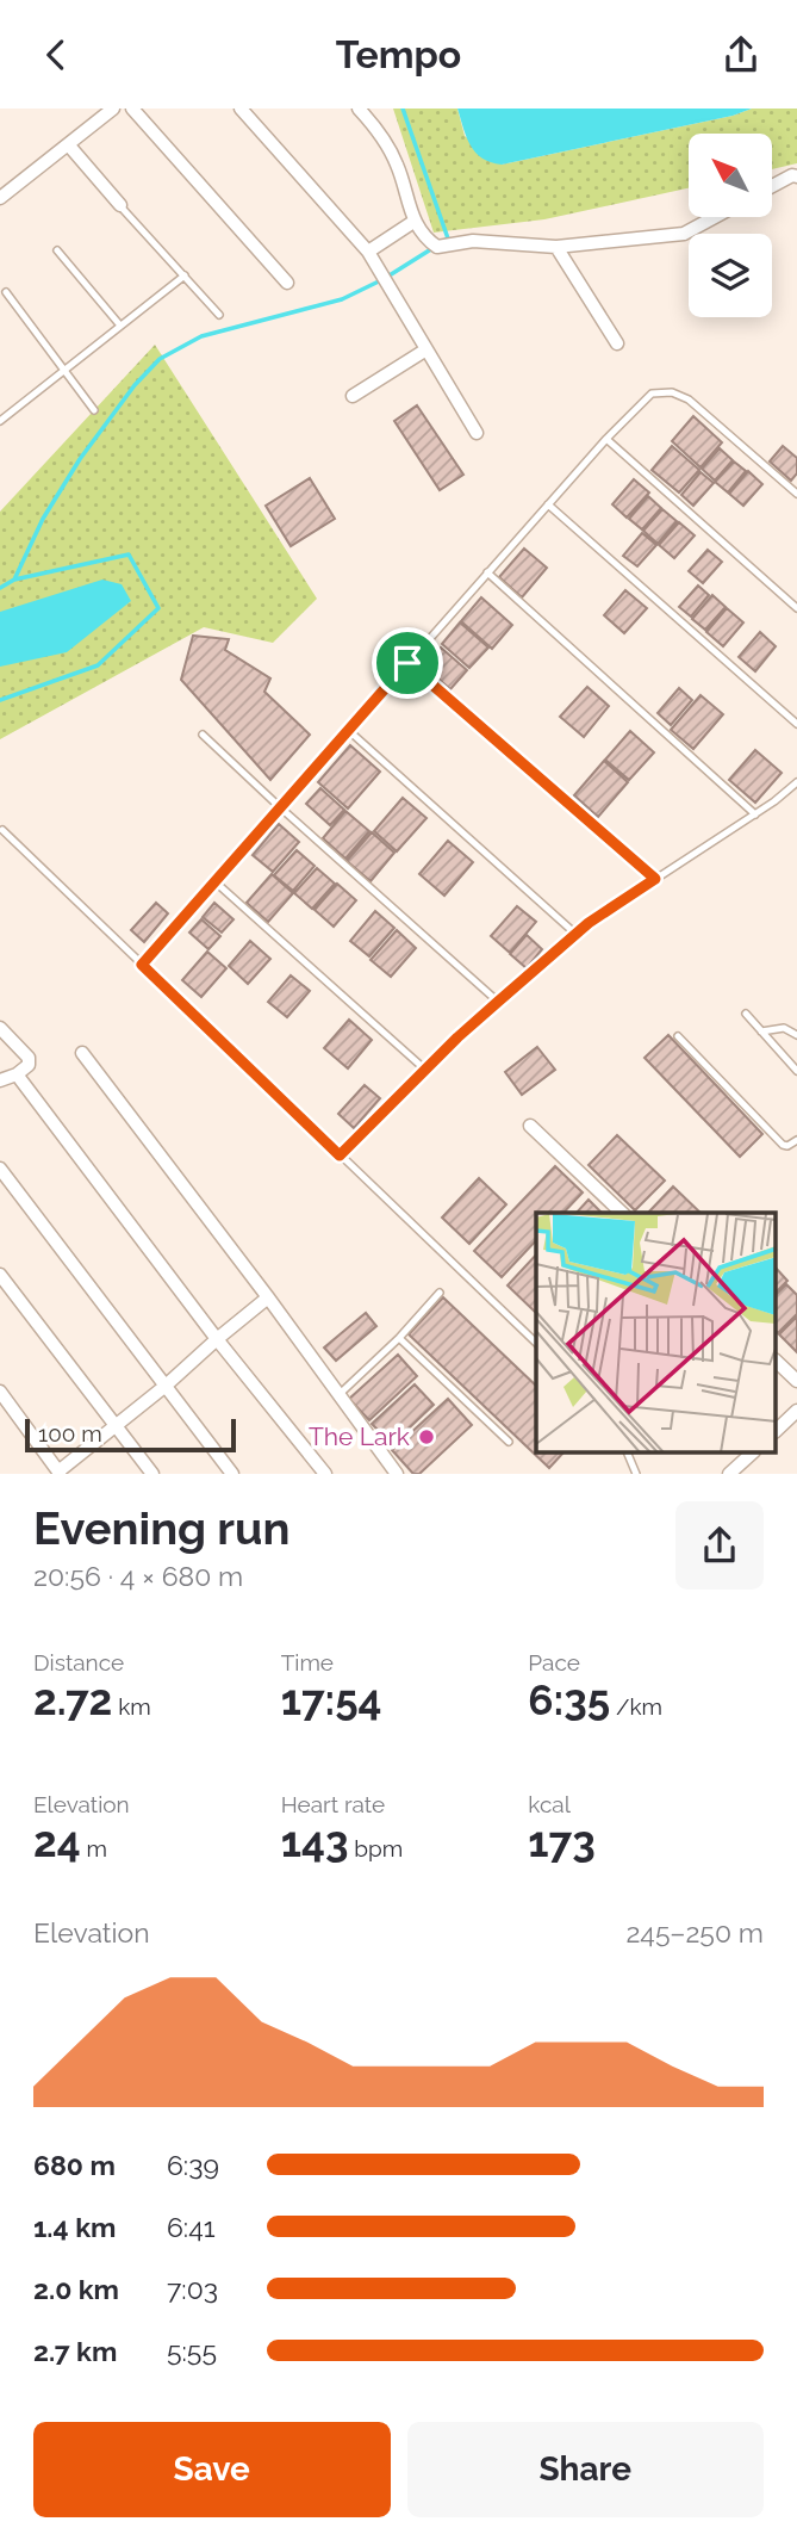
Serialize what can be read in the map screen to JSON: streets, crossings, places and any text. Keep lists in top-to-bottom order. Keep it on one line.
{"places":["The Lark"],"scale_bar":"100 m","north":"top left","page":{"header":"Tempo","scale":"100 m","heading":["Evening run","20:56 · 4 × 680 m"],"stats":[["Distance","2.72 km"],["Time","17:54"],["Pace","6:35 /km"],["Elevation","24 m"],["Heart rate","143 bpm"],["kcal","173"]],"chart":["Elevation","245–250 m"],"list":[{"name":"680 m","note":"6:39"},{"name":"1.4 km","note":"6:41"},{"name":"2.0 km","note":"7:03"},{"name":"2.7 km","note":"5:55"}],"buttons":["Save","Share"]}}
